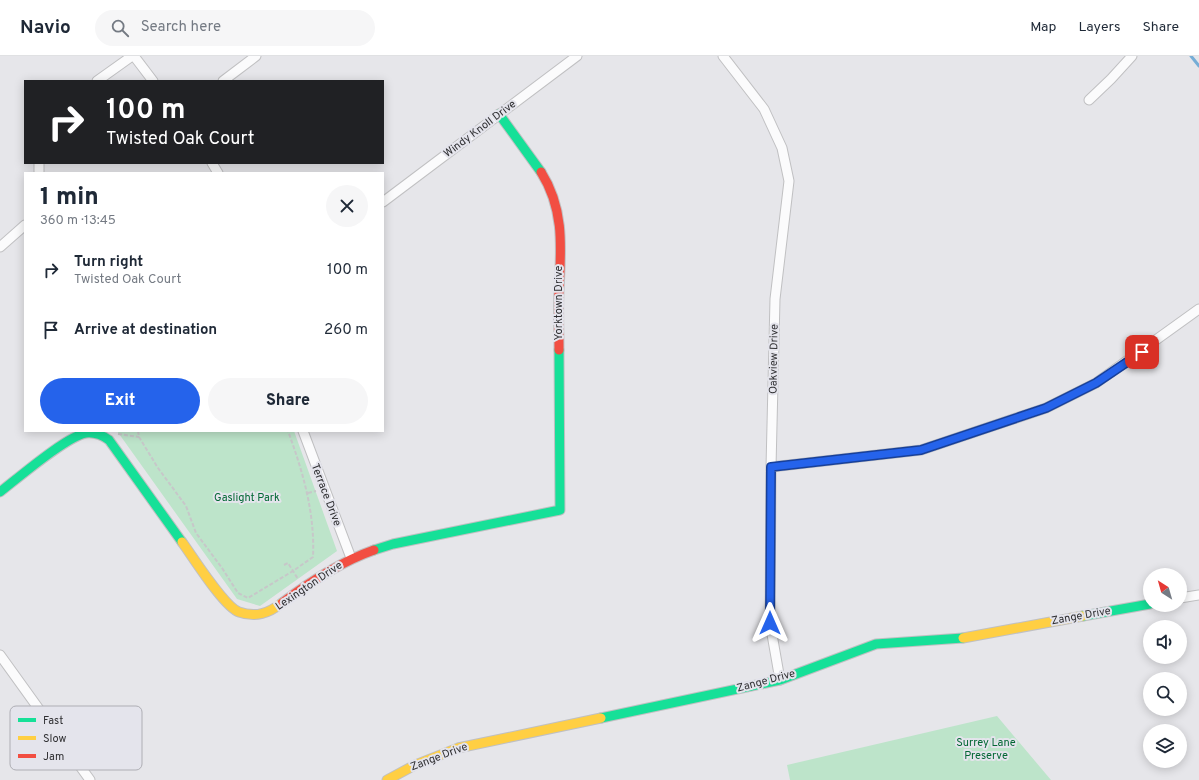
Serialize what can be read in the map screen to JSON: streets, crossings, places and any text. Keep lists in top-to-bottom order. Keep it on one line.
{"streets":{"street":["Windy Knoll Drive","Yorktown Drive","Oakview Drive","Terrace Drive","Lexington Drive","Zange Drive"]},"crossings":[["Windy Knoll Drive","Yorktown Drive"],["Yorktown Drive","Lexington Drive"],["Oakview Drive","Zange Drive"],["Terrace Drive","Lexington Drive"]],"parks":["Gaslight Park","Surrey Lane Preserve"],"legend":["Fast","Slow","Jam"],"north":"top left","page":{"header":"Navio","search":"Search here","nav":["Map","Layers","Share"],"turn":["100 m","Twisted Oak Court"],"heading":["1 min","360 m · 13:45"],"list":[{"name":"Turn right","note":"Twisted Oak Court","value":"100 m"},{"name":"Arrive at destination","value":"260 m"}],"buttons":["Exit","Share"]}}
